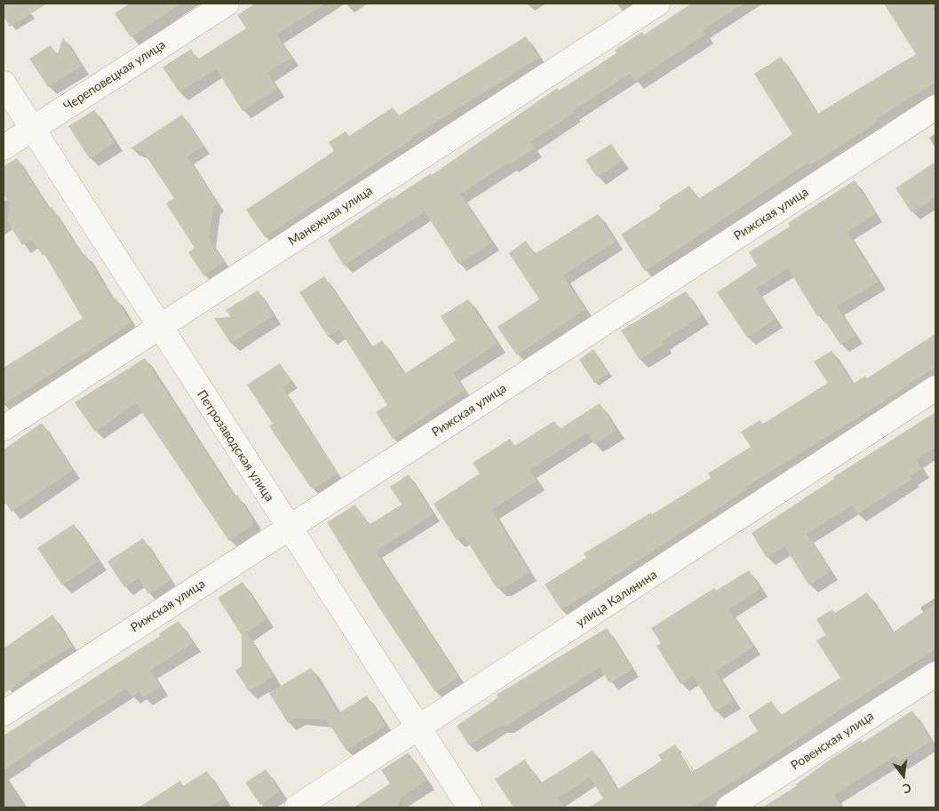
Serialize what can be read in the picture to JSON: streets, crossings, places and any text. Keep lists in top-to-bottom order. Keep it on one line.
{"streets":{"street":["Череповецкая улица","Рижская улица","Манежная улица","Петрозаводская улица","улица Калинина","Ровенская улица"]},"crossings":[["Череповецкая улица","Петрозаводская улица"],["Рижская улица","Петрозаводская улица"],["Манежная улица","Петрозаводская улица"],["Петрозаводская улица","улица Калинина"]],"north":"bottom"}
